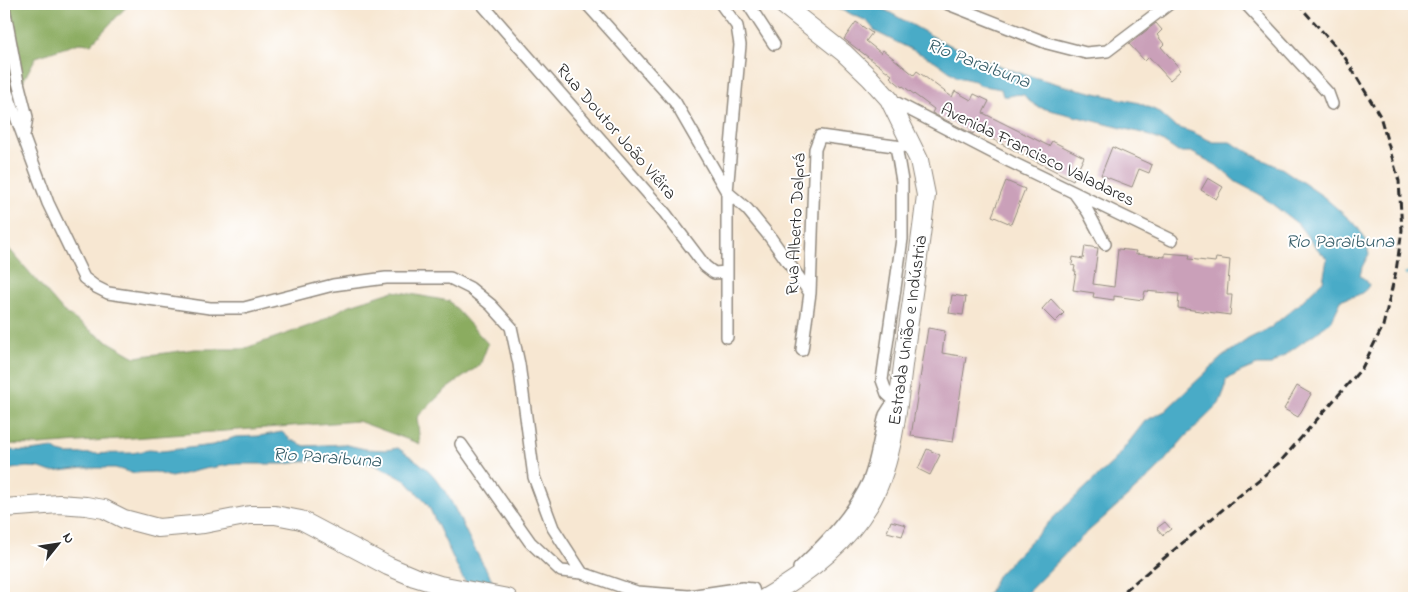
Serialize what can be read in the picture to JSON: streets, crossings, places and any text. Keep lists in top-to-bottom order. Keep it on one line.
{"streets":{"highway":["Estrada União e Indústria"],"street":["Rua Doutor João Viêira","Avenida Francisco Valadares","Rua Alberto Dalprá"]},"crossings":[["Avenida Francisco Valadares","Estrada União e Indústria"],["Rua Alberto Dalprá","Estrada União e Indústria"]],"water":["Rio Paraibuna"],"north":"top right"}
